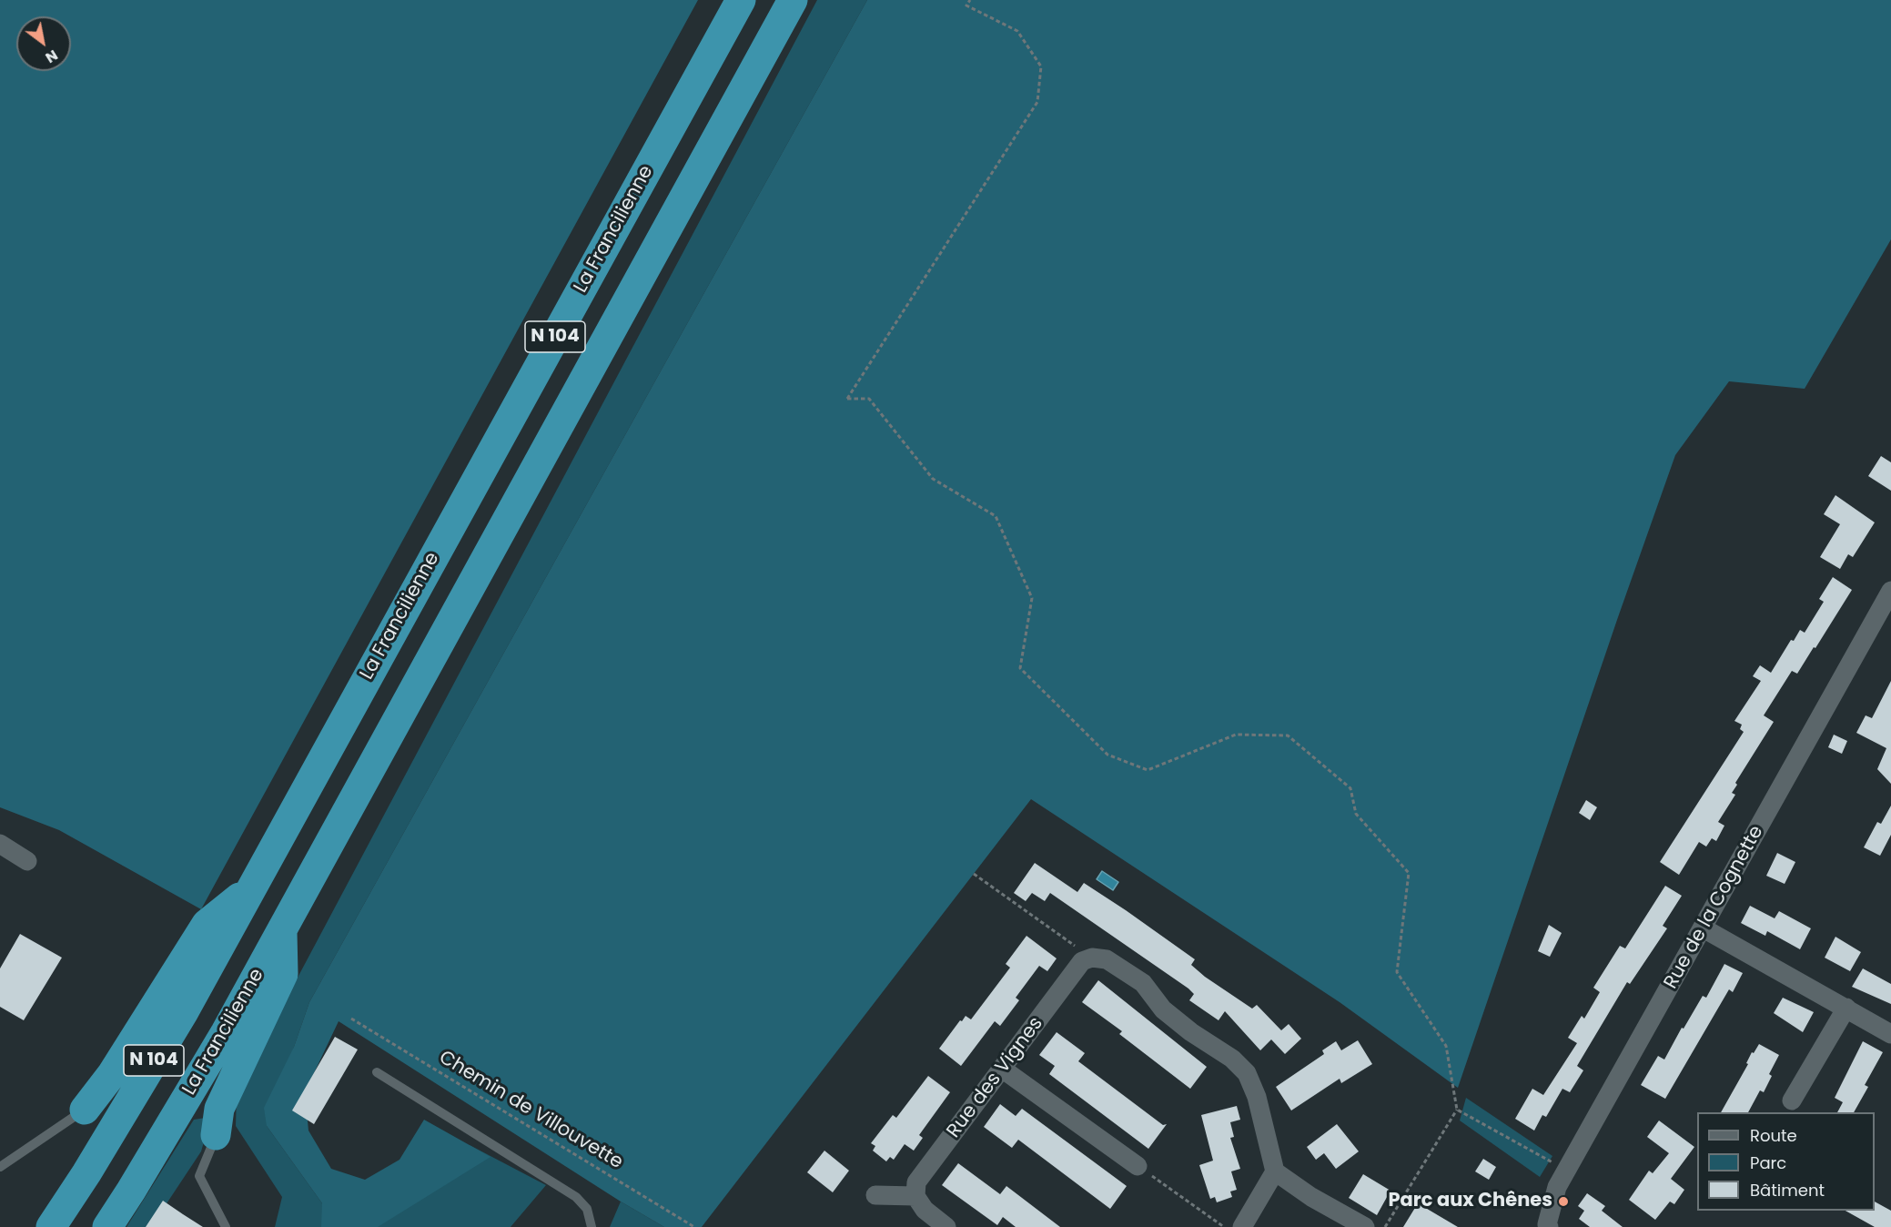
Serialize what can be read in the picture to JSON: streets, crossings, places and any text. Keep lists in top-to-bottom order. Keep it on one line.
{"streets":{"highway":["La Francilienne","N 104"],"street":["Rue de la Cognette","Rue des Vignes"],"path":["Chemin de Villouvette"]},"places":["Parc aux Chênes"],"legend":["Route","Parc","Bâtiment"],"north":"bottom right"}
